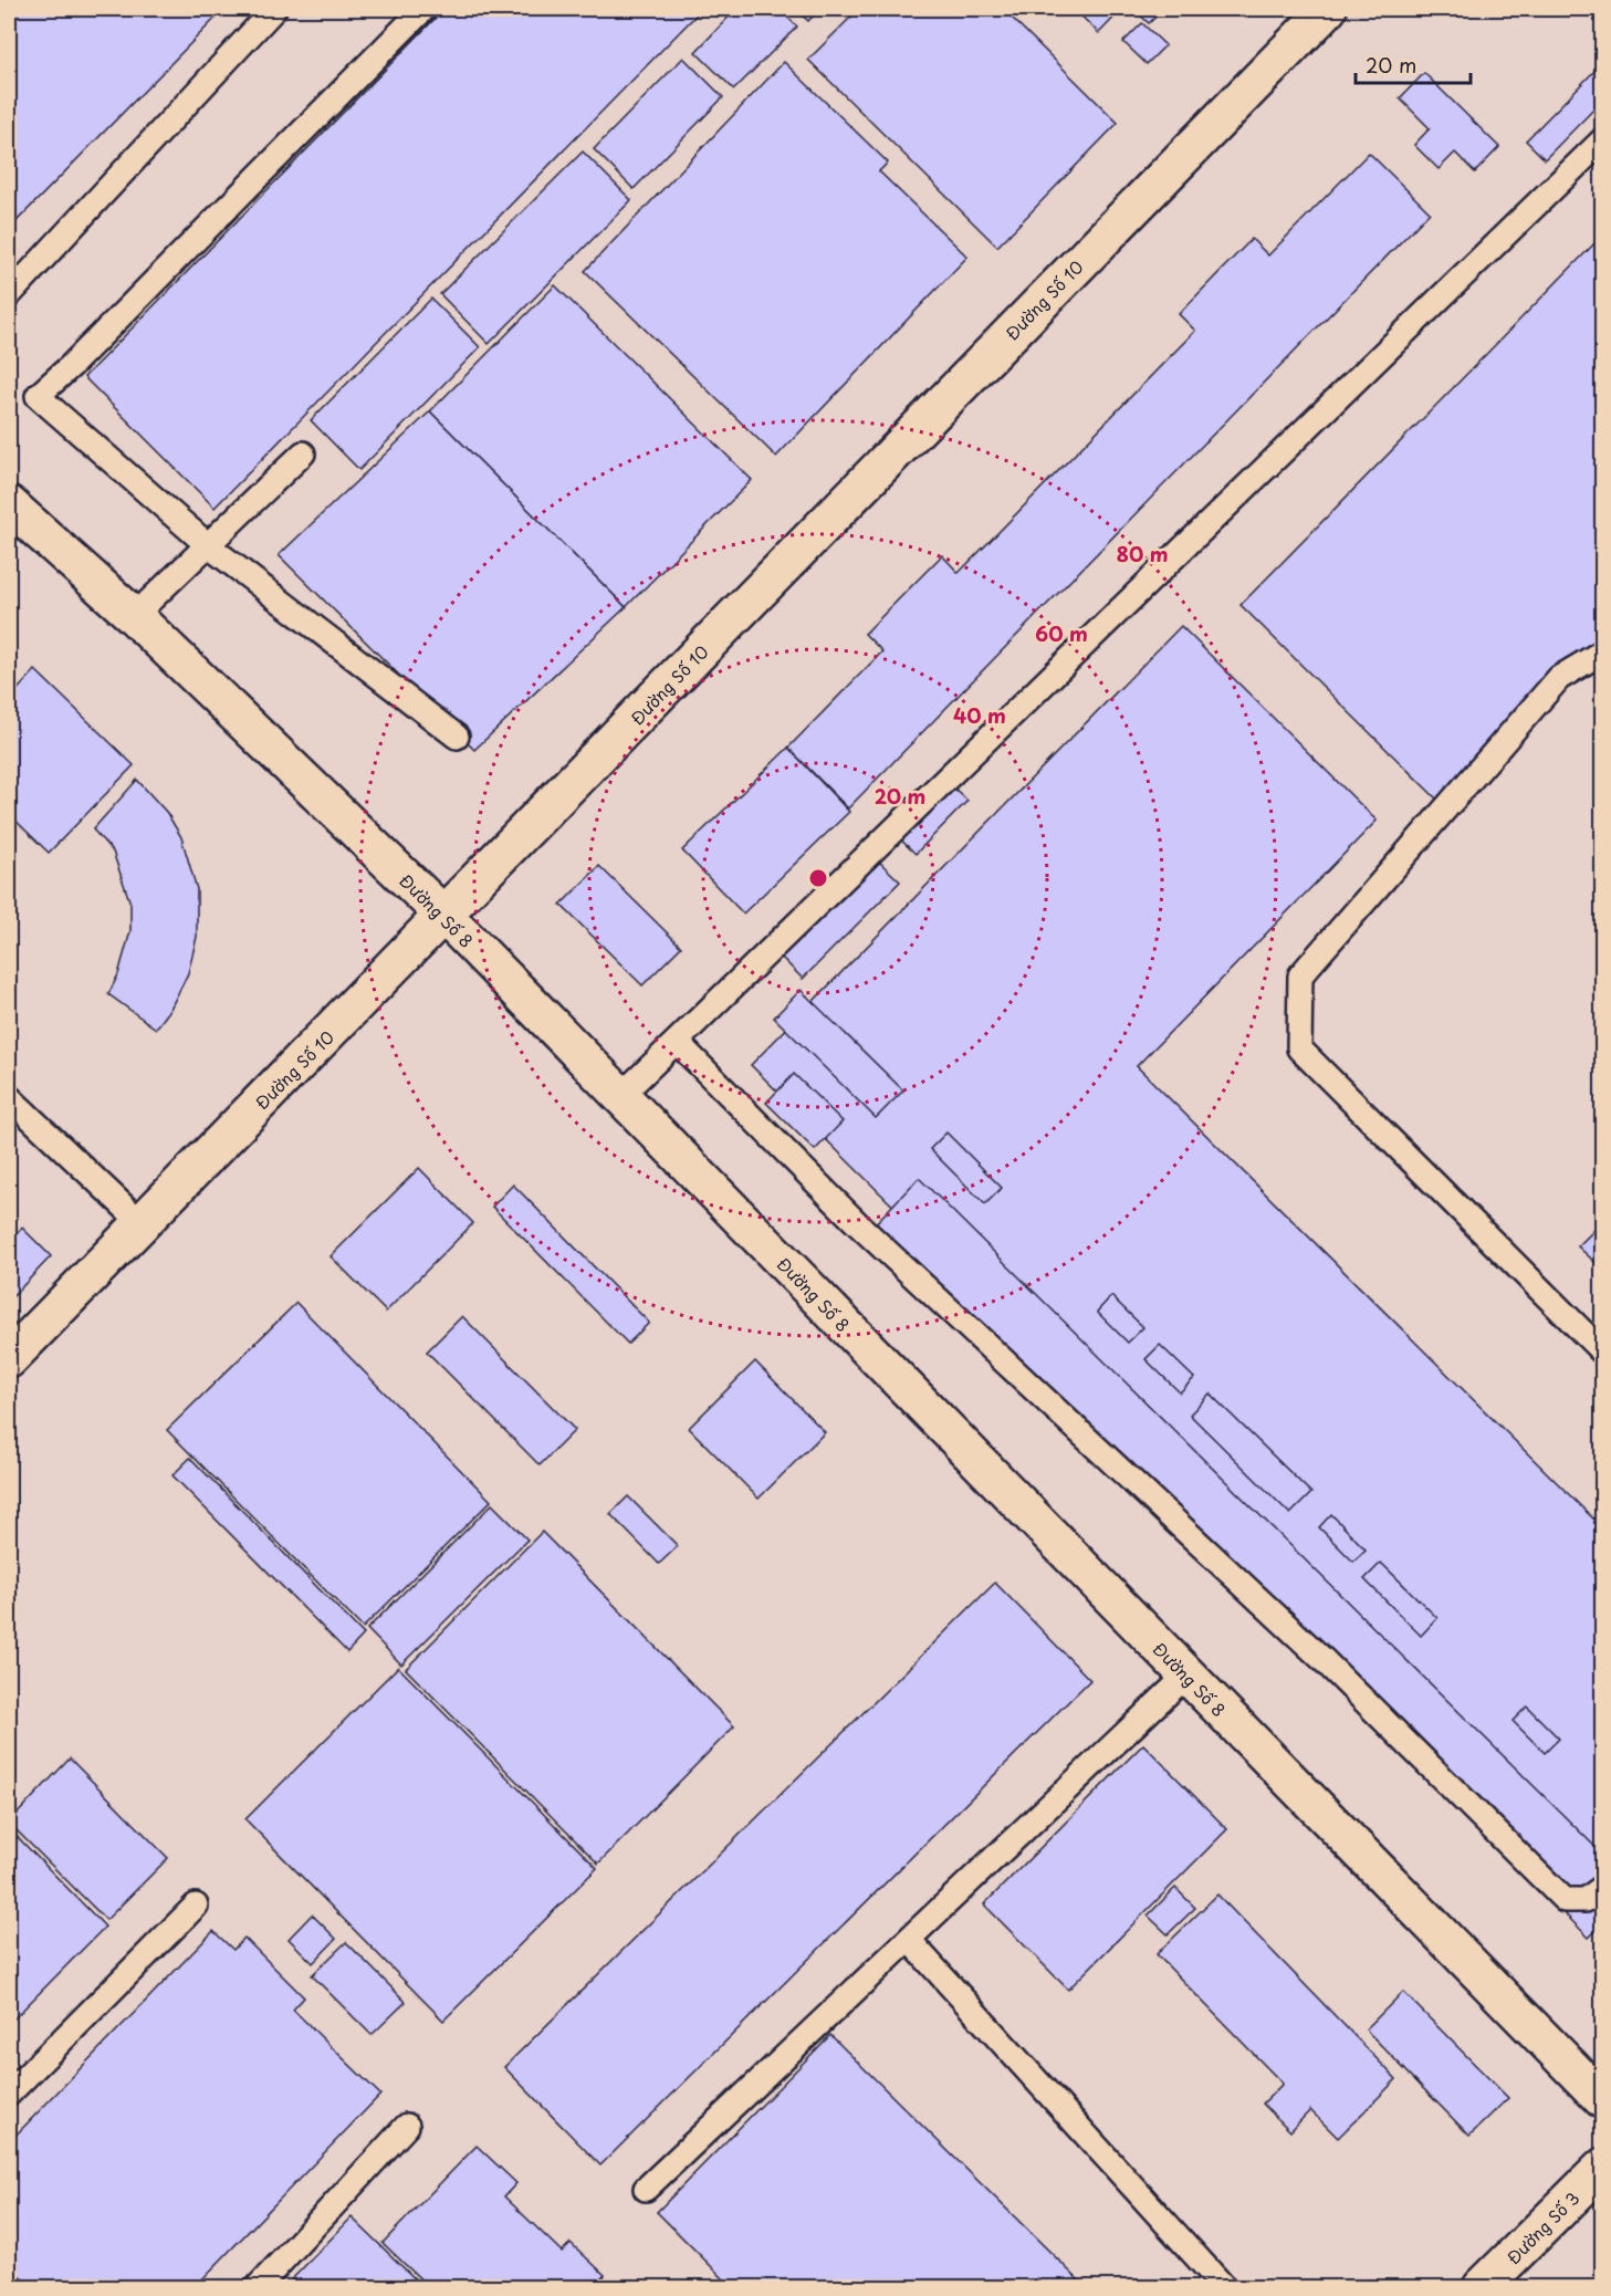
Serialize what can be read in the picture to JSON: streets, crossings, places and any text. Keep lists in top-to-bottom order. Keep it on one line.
{"streets":{"street":["Đường Số 10","Đường Số 8","Đường Số 3"]},"crossings":[["Đường Số 10","Đường Số 8"]],"scale_bar":"20 m","rings":["80 m","60 m","40 m","20 m"]}
